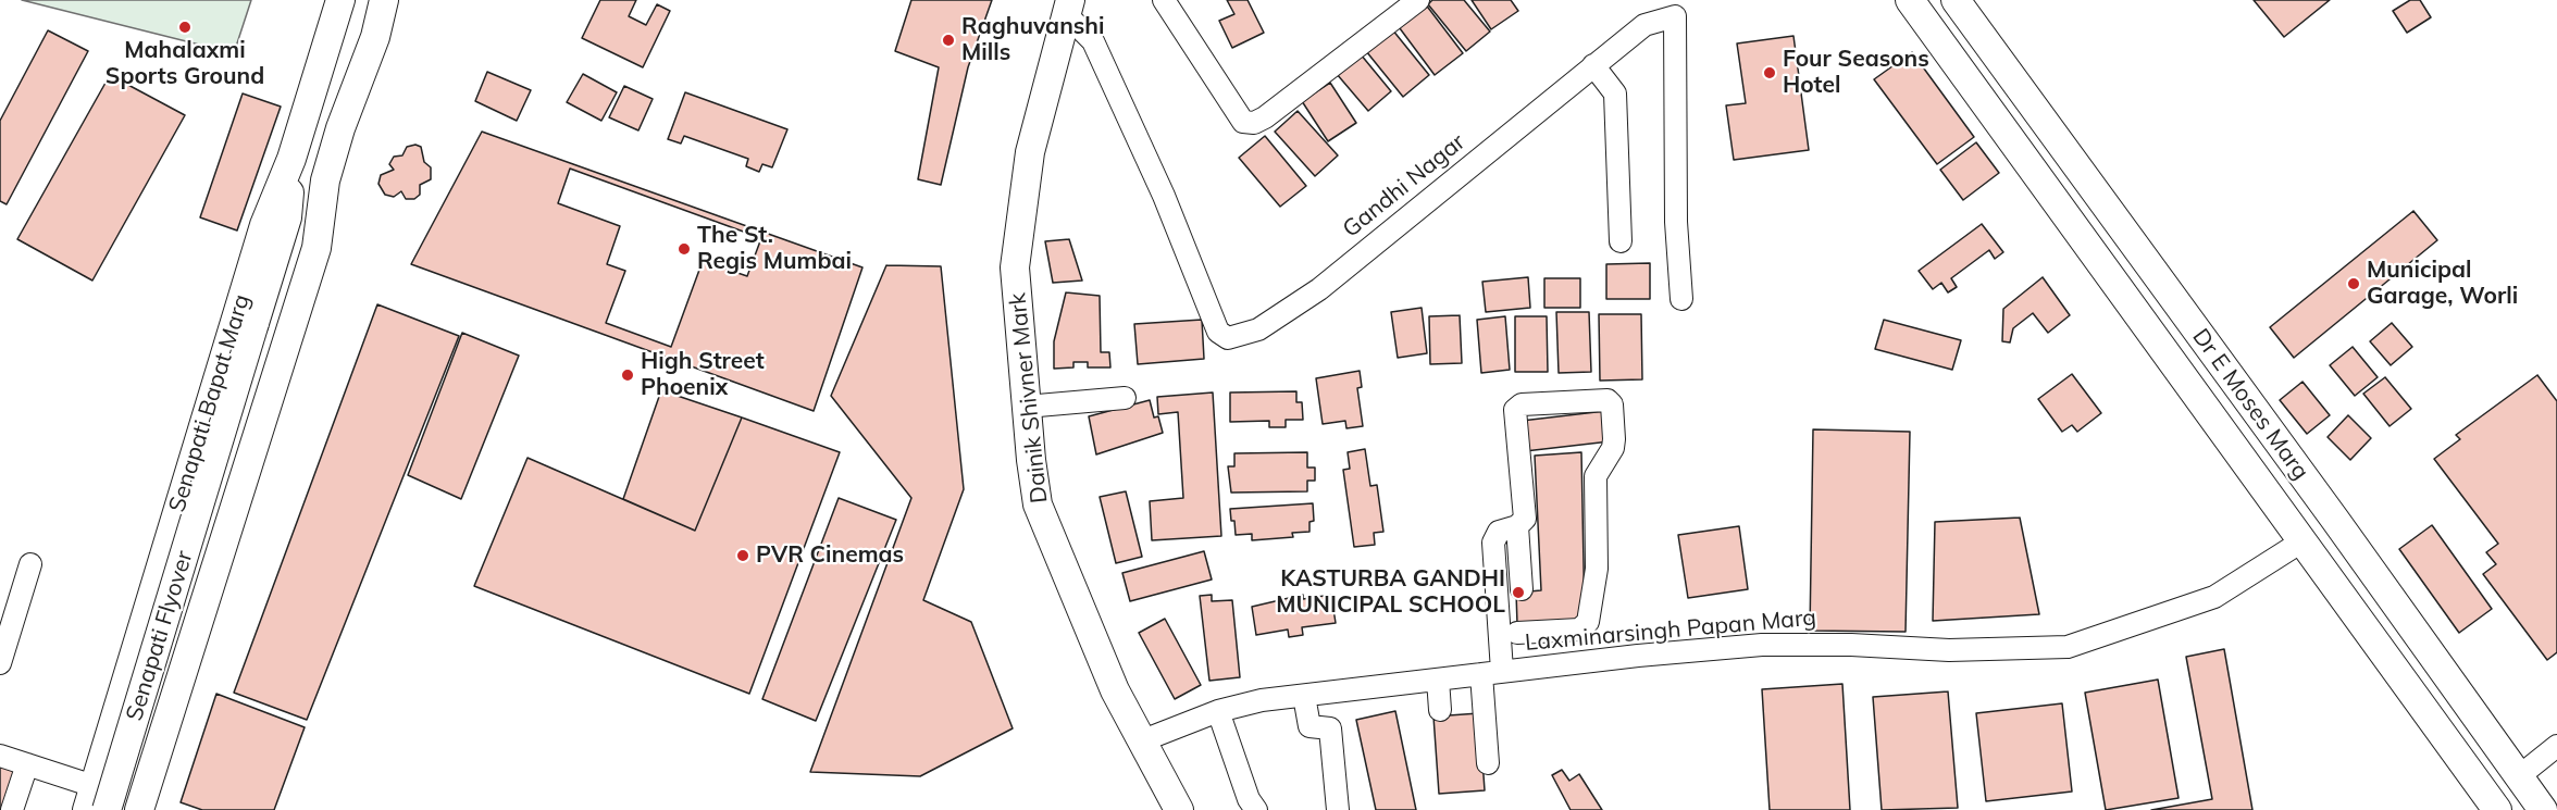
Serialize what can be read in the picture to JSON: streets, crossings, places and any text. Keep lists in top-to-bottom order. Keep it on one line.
{"streets":{"main road":["Dainik Shivner Mark","Senapati Bapat Marg","Dr E Moses Marg","Senapati Flyover"],"street":["Gandhi Nagar","Laxminarsingh Papan Marg"]},"crossings":[["Gandhi Nagar","Dainik Shivner Mark"],["Dainik Shivner Mark","Laxminarsingh Papan Marg"],["Senapati Bapat Marg","Senapati Flyover"],["Dr E Moses Marg","Laxminarsingh Papan Marg"]],"places":["Mahalaxmi Sports Ground","Raghuvanshi Mills","Four Seasons Hotel","The St. Regis Mumbai","Municipal Garage, Worli","High Street Phoenix","PVR Cinemas","KASTURBA GANDHI MUNICIPAL SCHOOL"]}
